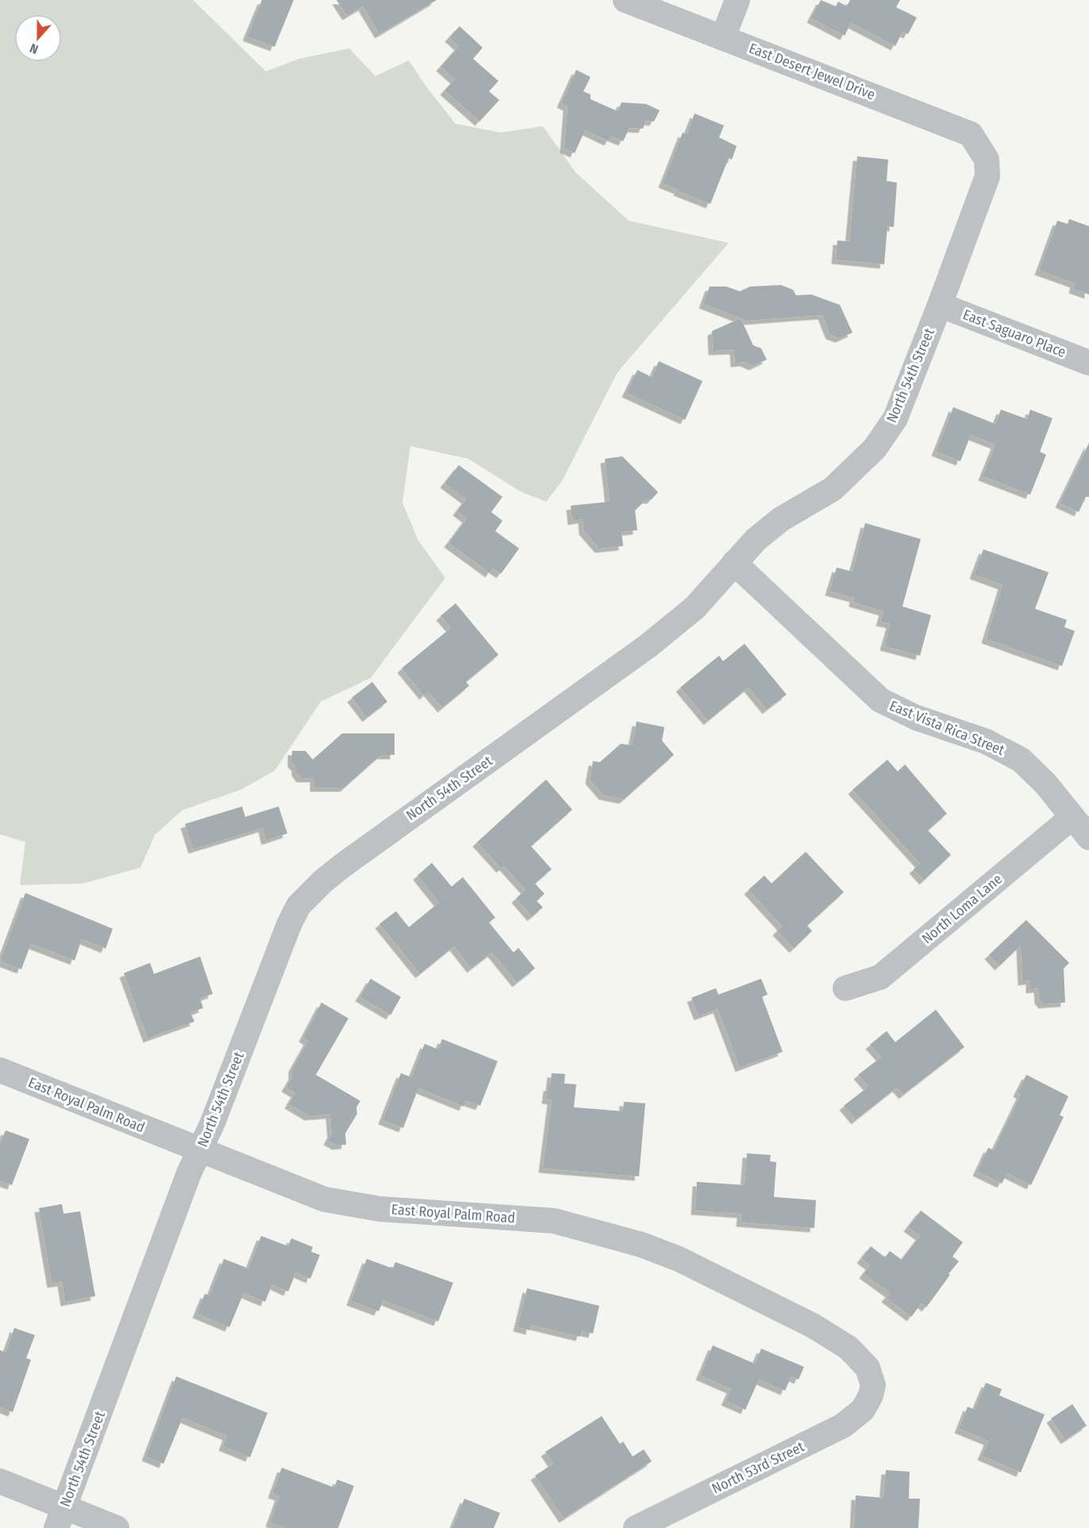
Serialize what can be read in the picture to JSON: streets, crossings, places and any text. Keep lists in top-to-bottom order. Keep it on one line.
{"streets":{"street":["East Desert Jewel Drive","East Saguaro Place","North 54th Street","East Vista Rica Street","North Loma Lane","East Royal Palm Road","North 53rd Street"]},"crossings":[["East Desert Jewel Drive","North 54th Street"],["East Saguaro Place","North 54th Street"],["North 54th Street","East Vista Rica Street"],["North 54th Street","East Royal Palm Road"],["East Vista Rica Street","North Loma Lane"],["East Royal Palm Road","North 53rd Street"]],"north":"bottom"}
